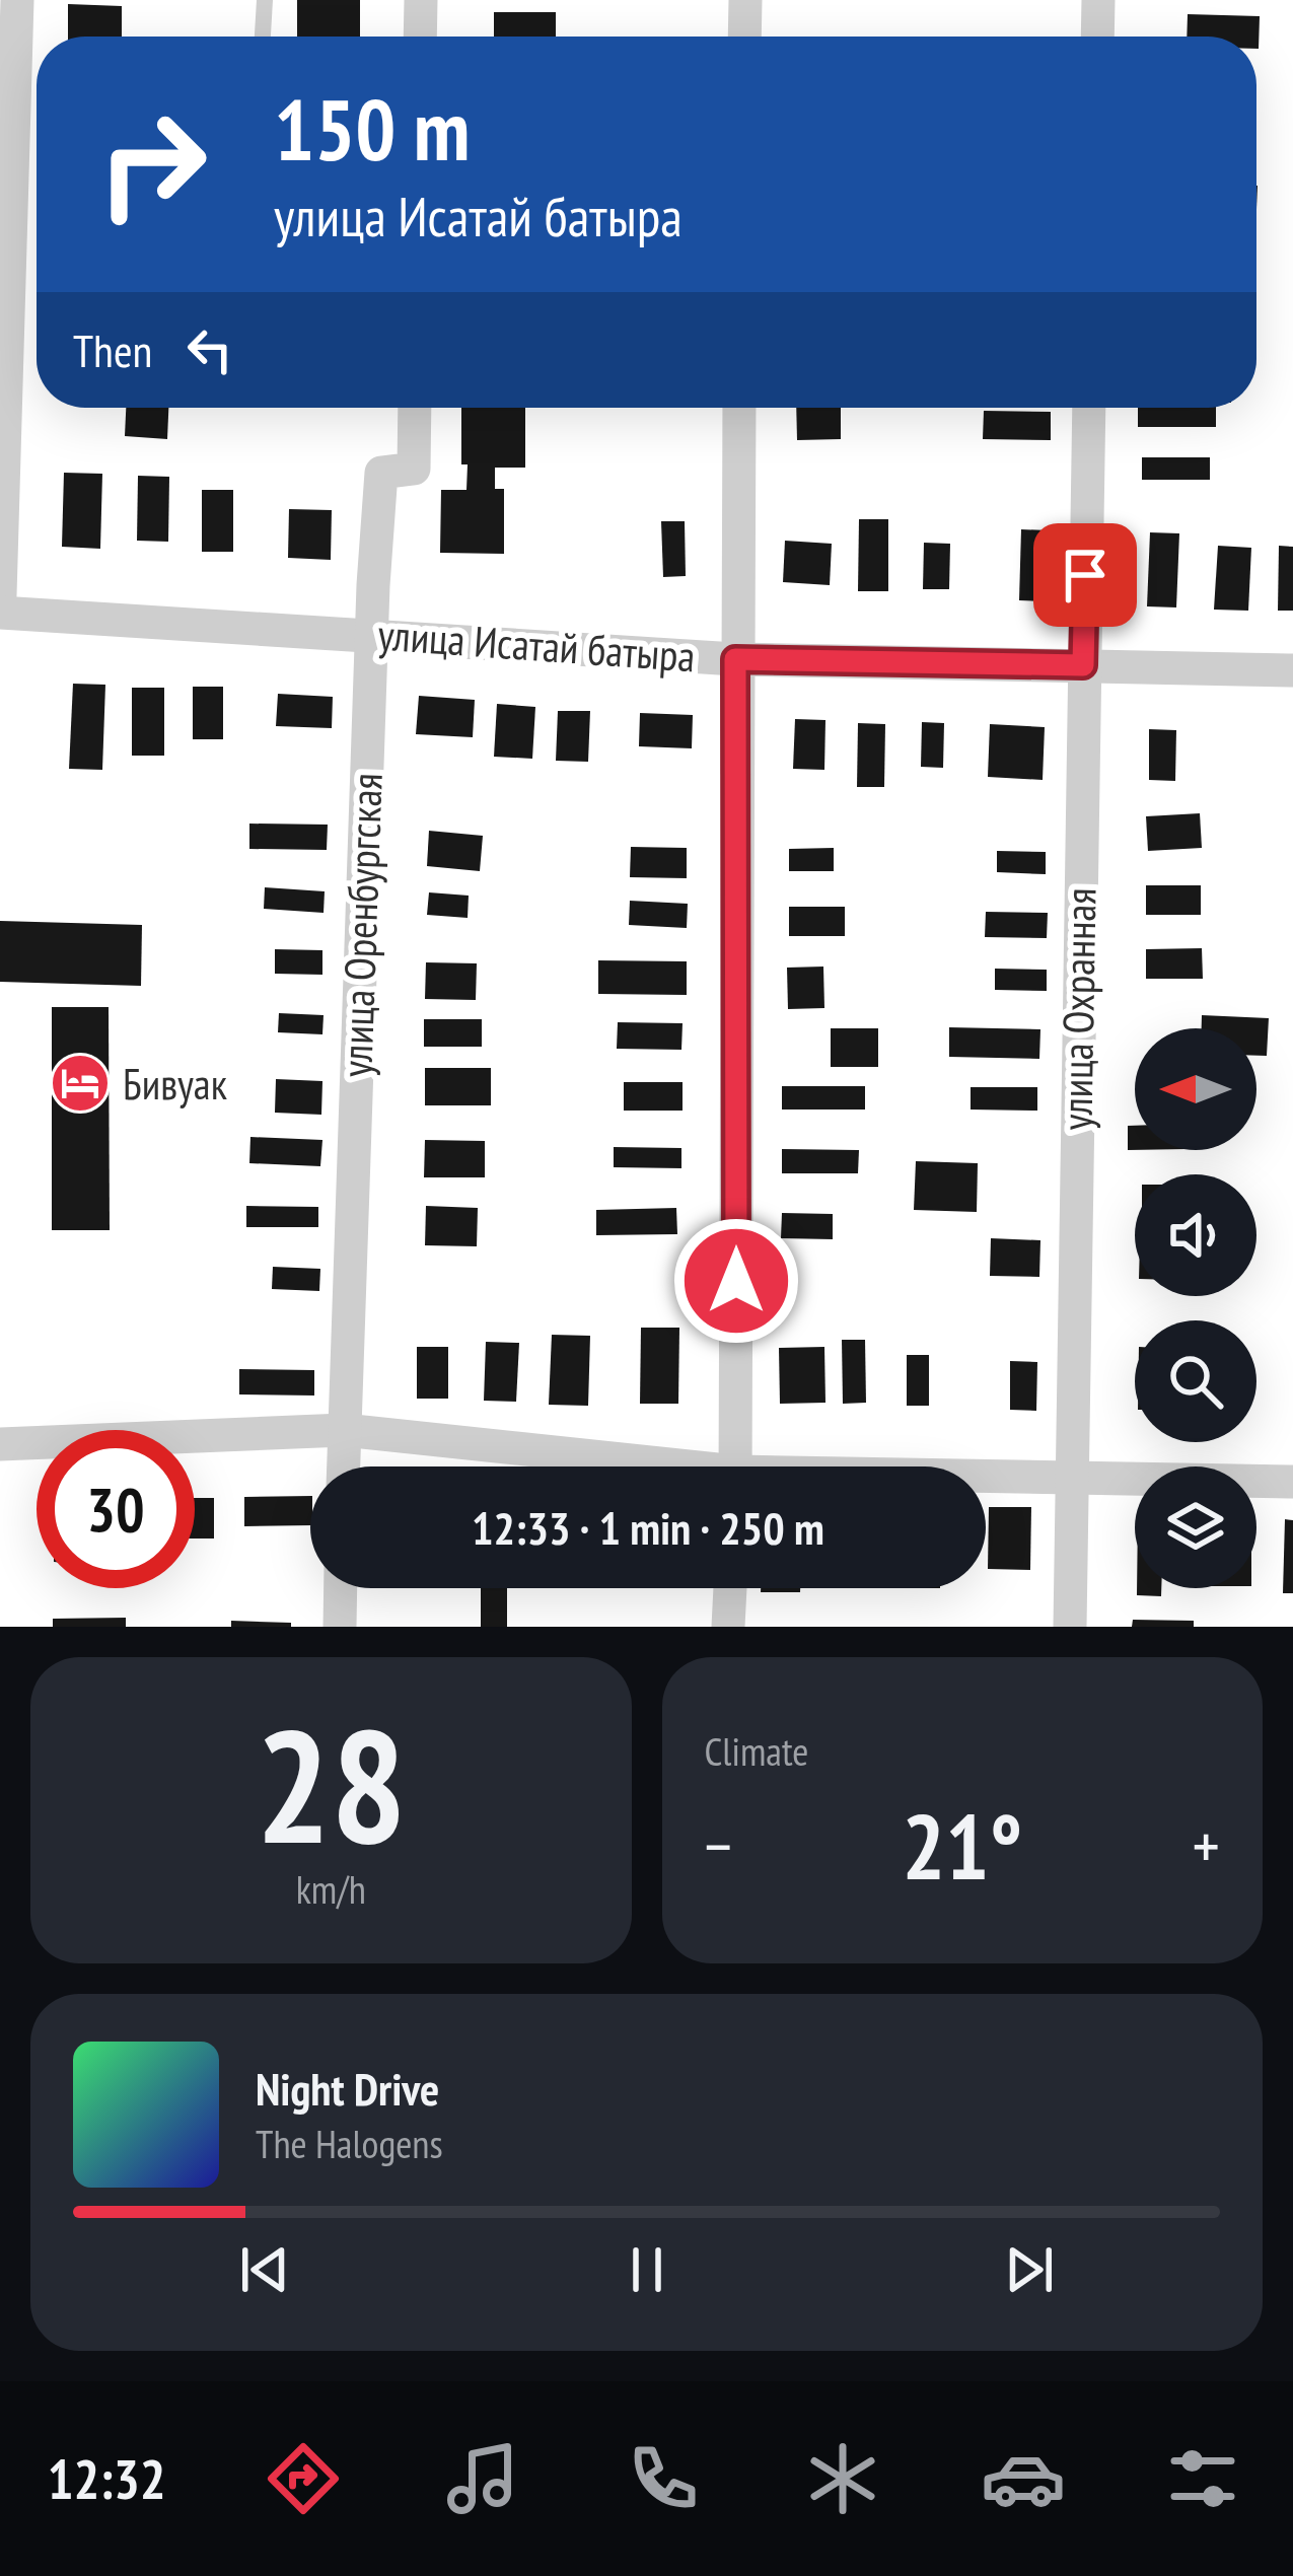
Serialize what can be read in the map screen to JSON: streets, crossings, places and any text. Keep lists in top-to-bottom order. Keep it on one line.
{"streets":{"street":["улица Исатай батыра","улица Оренбургская","улица Охранная"]},"crossings":[["улица Исатай батыра","улица Оренбургская"],["улица Исатай батыра","улица Охранная"]],"places":{"hotel":["Бивуак"]},"north":"left","page":{"turn":["150 m","улица Исатай батыра"],"then":"Then","limit":"30","trip":"12:33 · 1 min · 250 m","tile":[["28","km/h"],"Climate"],"heat":["−","21°","+"],"song":["Night Drive","The Halogens"],"tabs":"12:32"}}
